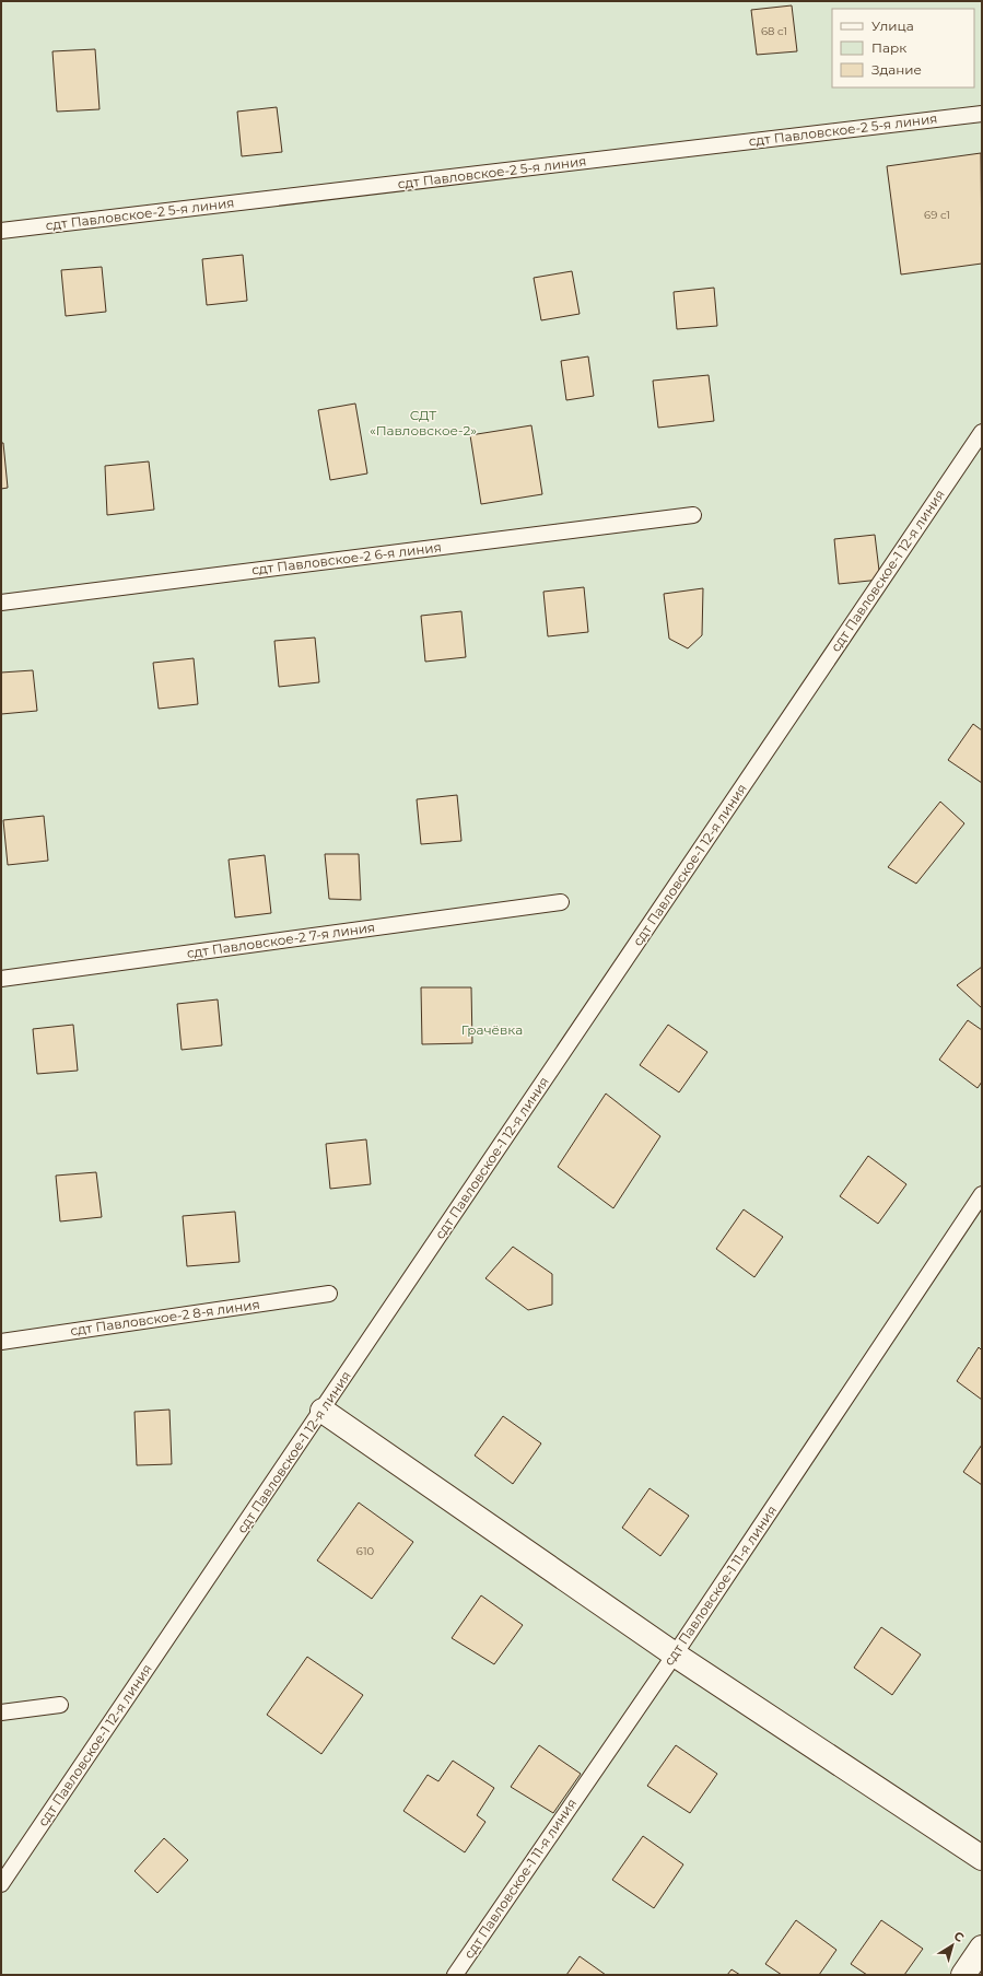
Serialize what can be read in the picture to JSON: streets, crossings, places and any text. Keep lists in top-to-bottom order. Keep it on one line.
{"streets":{"lane":["сдт Павловское-2 5-я линия","сдт Павловское-2 6-я линия","сдт Павловское-1 12-я линия","сдт Павловское-2 7-я линия","сдт Павловское-2 8-я линия","сдт Павловское-1 11-я линия"]},"parks":["СДТ «Павловское-2»","Грачёвка"],"house_numbers":["68 c1","69 с1","610"],"legend":["Улица","Парк","Здание"],"north":"top right"}
